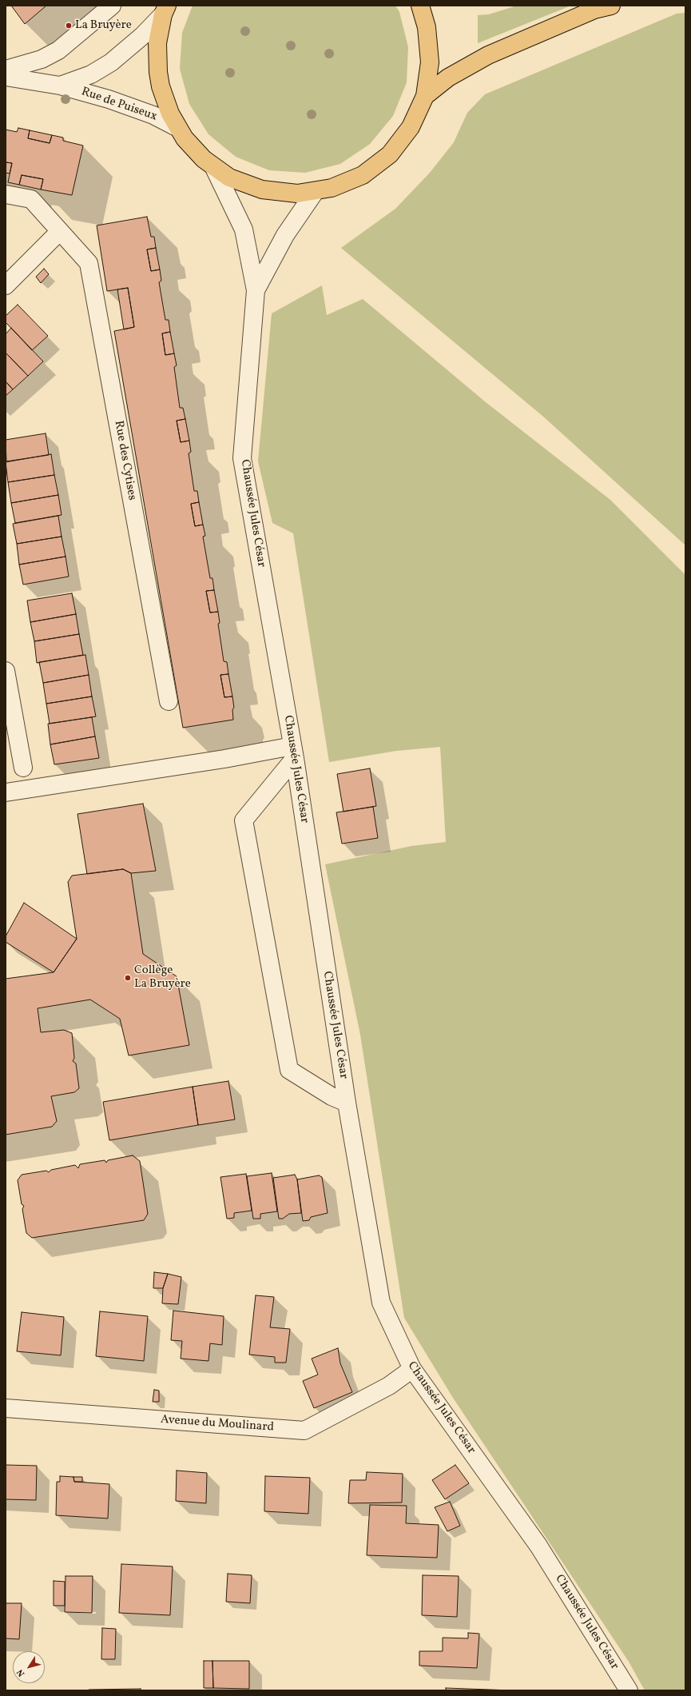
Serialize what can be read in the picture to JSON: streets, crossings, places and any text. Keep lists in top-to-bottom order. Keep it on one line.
{"streets":{"street":["Rue de Puiseux","Rue des Cytises","Chaussée Jules César","Avenue du Moulinard"]},"crossings":[["Chaussée Jules César","Avenue du Moulinard"]],"places":["La Bruyère","Collège La Bruyère"],"north":"bottom left"}
